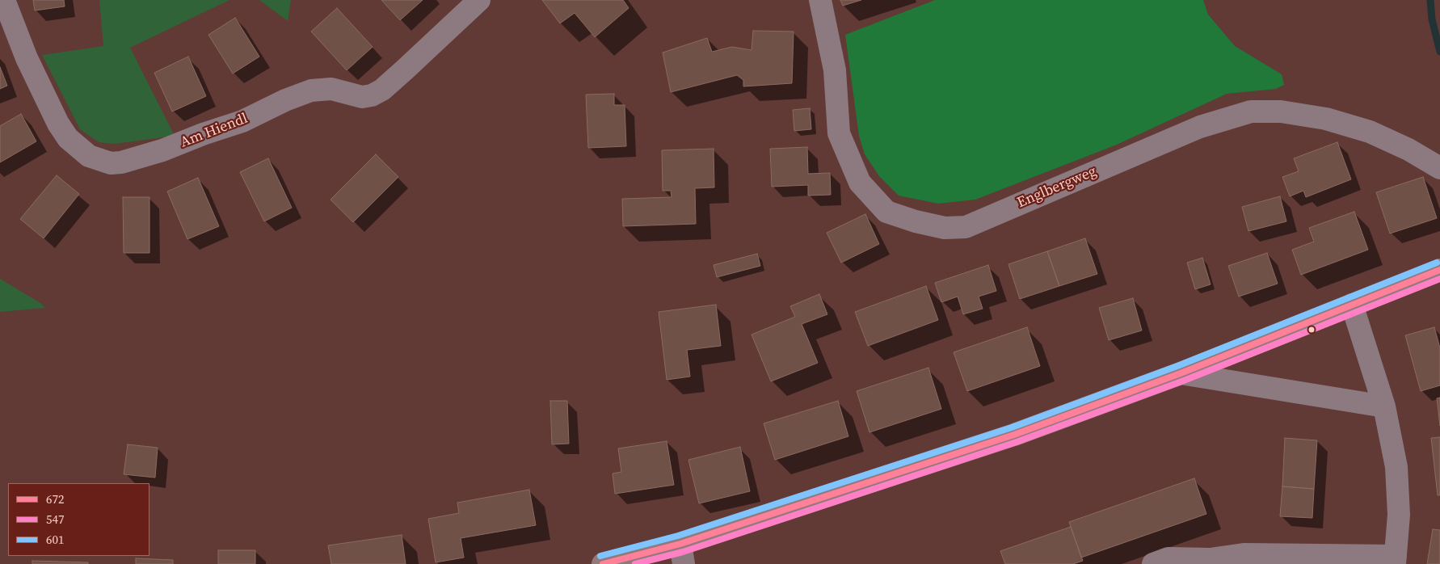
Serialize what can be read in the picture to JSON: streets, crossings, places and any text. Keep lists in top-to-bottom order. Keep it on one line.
{"streets":{"street":["Am Hiendl","Englbergweg"]},"lines":["transit line 601","transit line 672","transit line 547"],"legend":["672","547","601"]}
